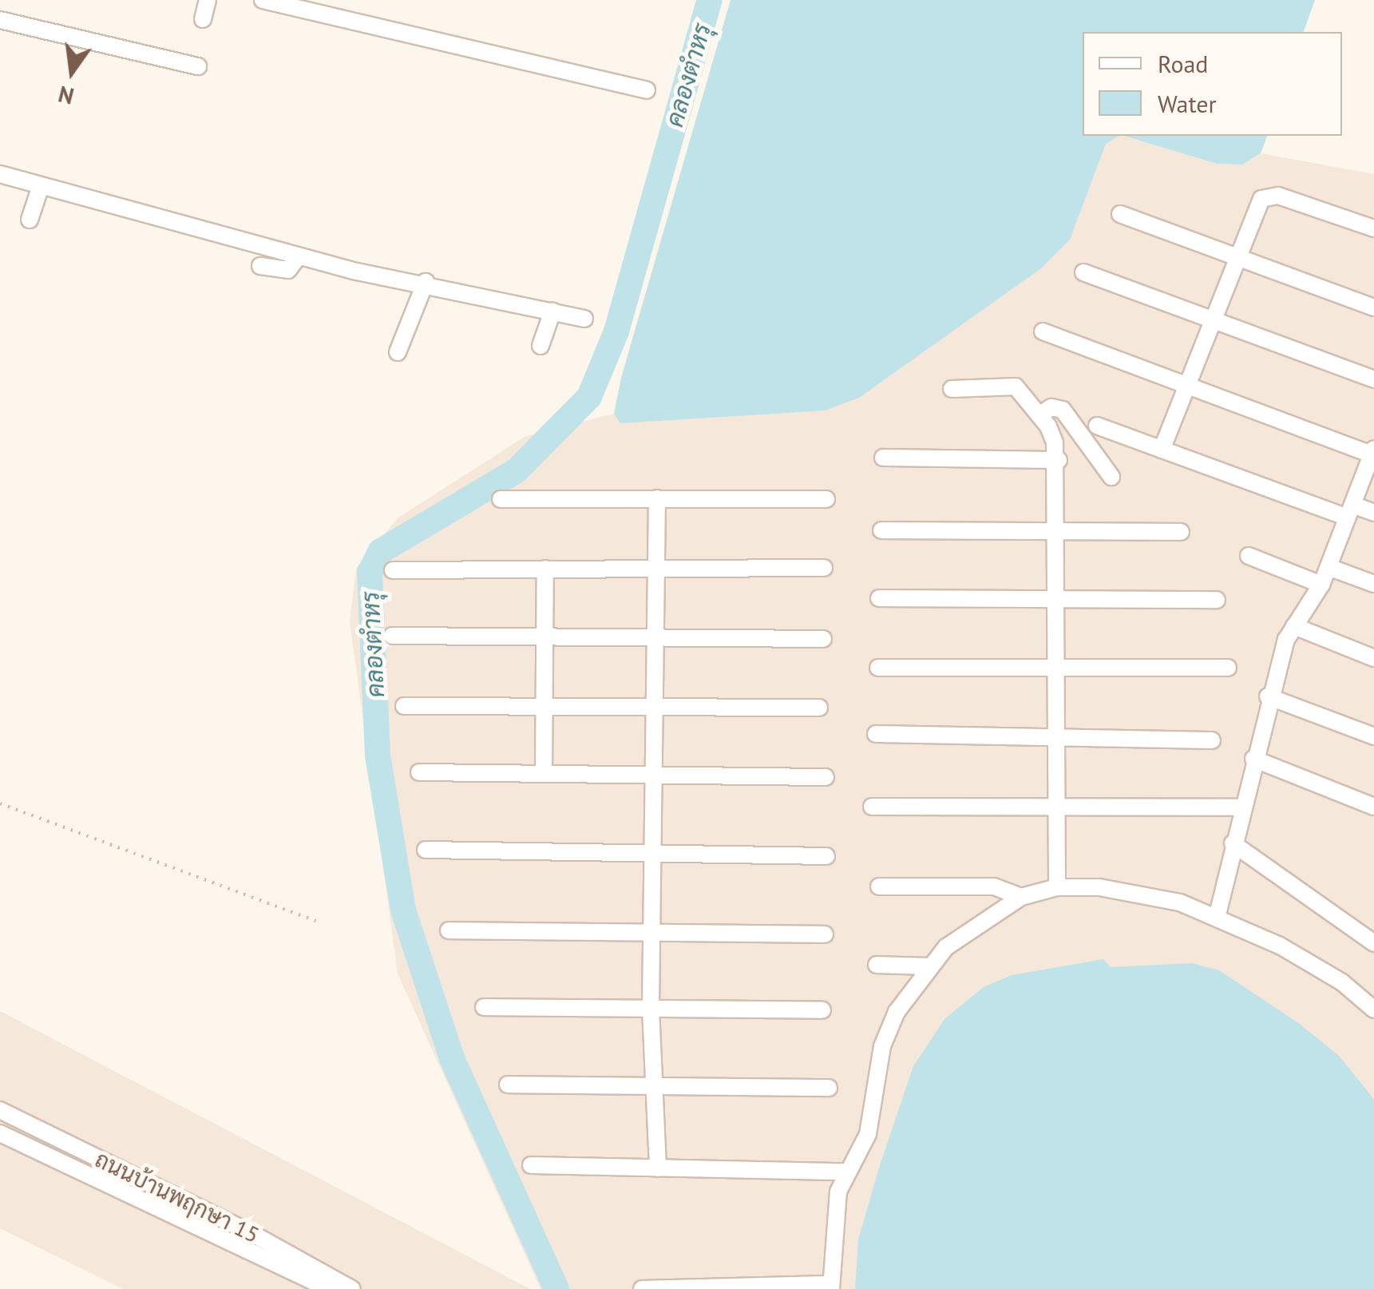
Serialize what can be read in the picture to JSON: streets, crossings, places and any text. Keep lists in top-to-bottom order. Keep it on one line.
{"streets":{"street":["ถนนบ้านพฤกษา 15"]},"water":["คลองตำหรุ"],"legend":["Road","Water"],"north":"bottom"}
